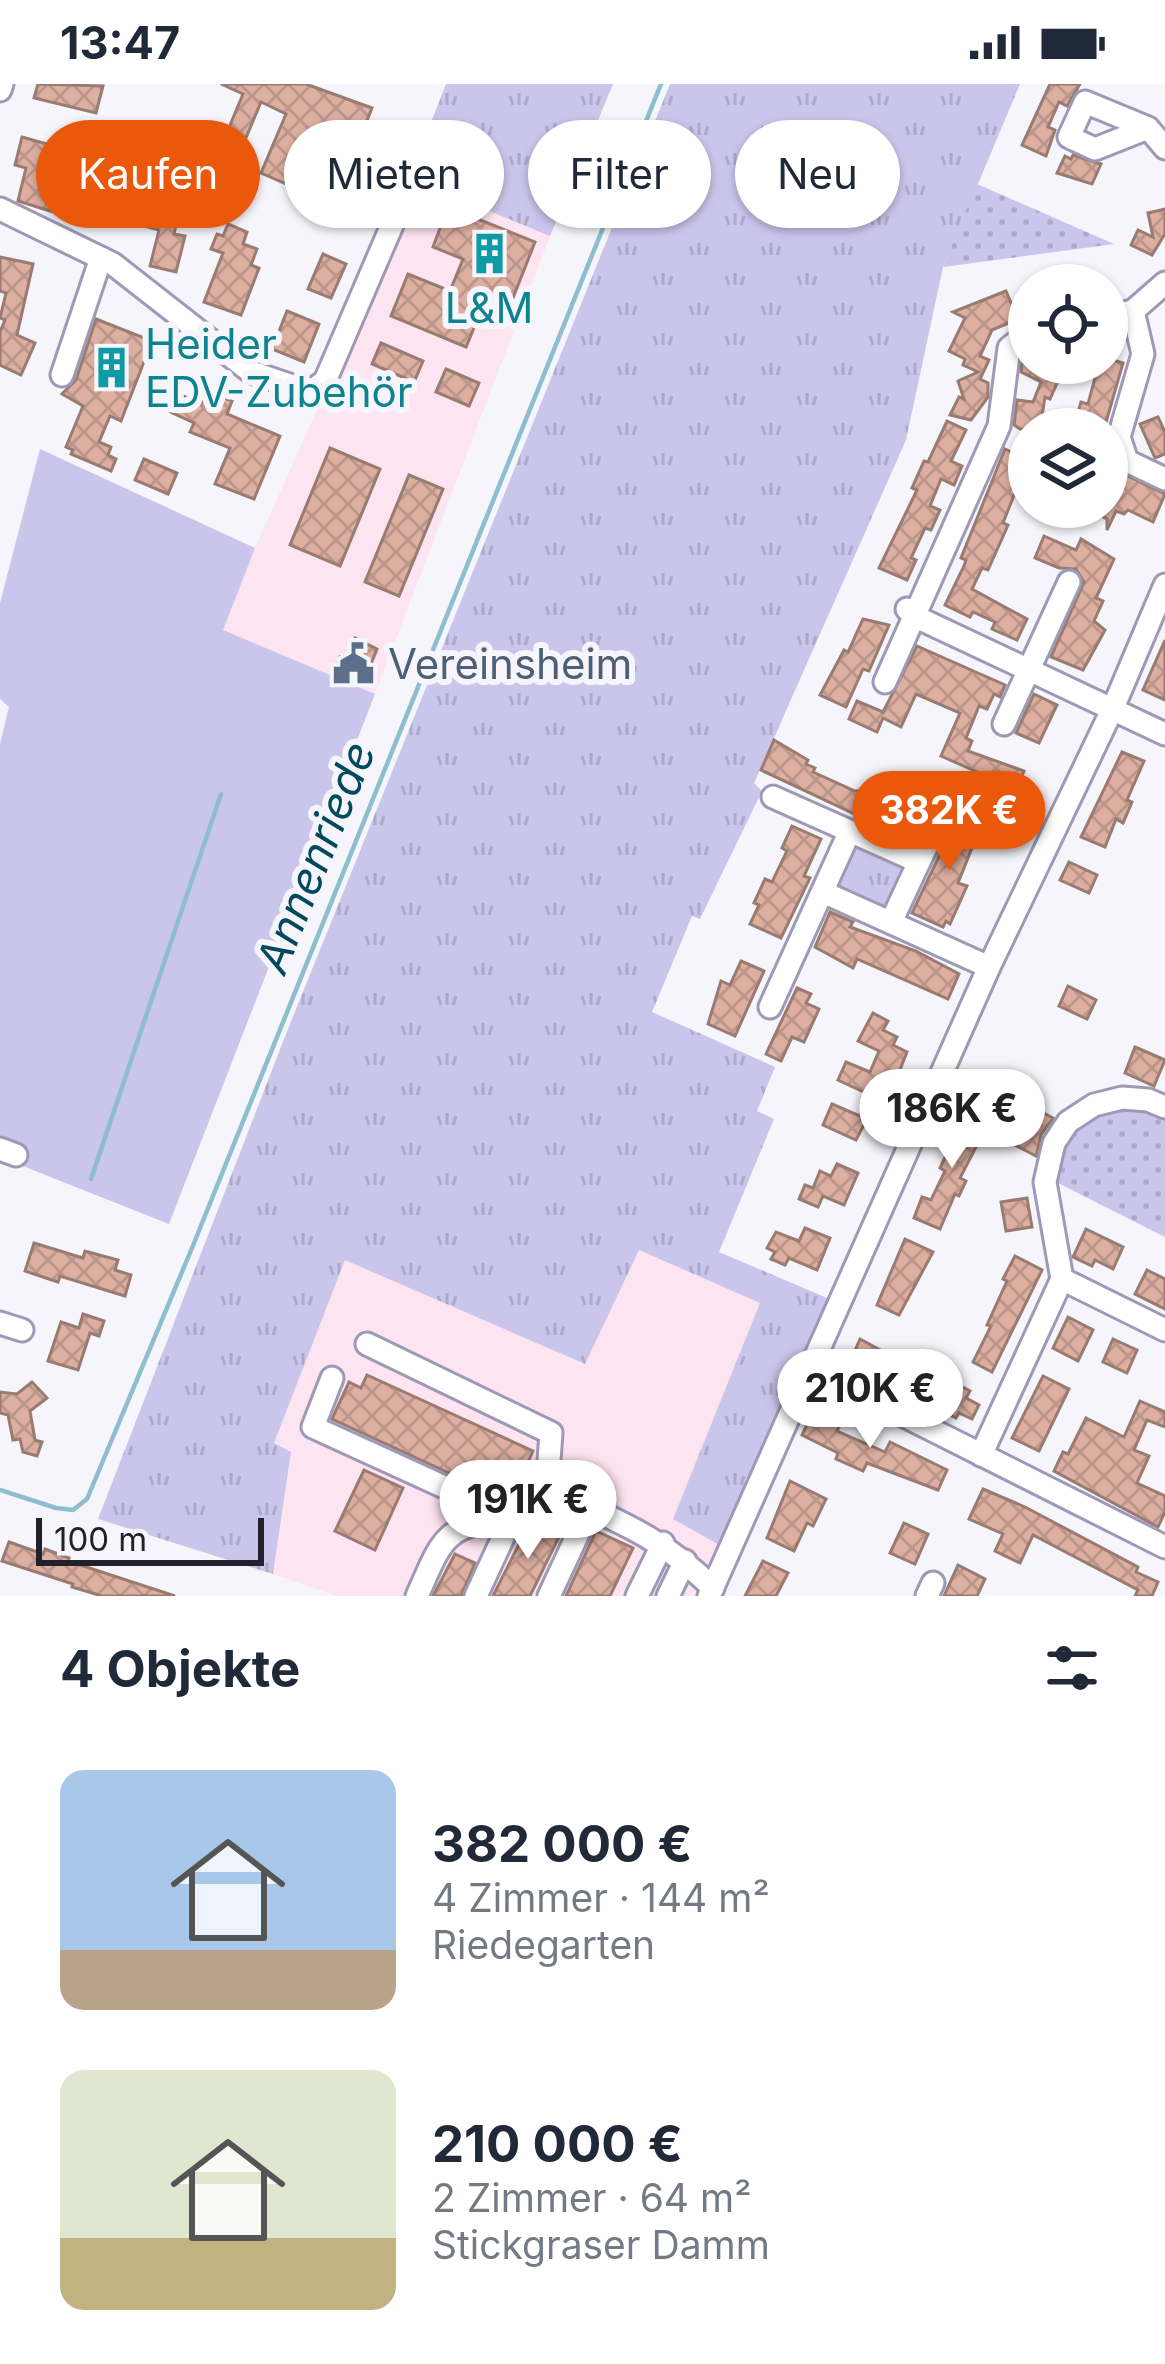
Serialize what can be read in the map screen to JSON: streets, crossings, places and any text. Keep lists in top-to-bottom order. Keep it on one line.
{"water":["Annenriede"],"places":{"building":["L&M","Heider EDV-Zubehör"],"public building":["Vereinsheim"]},"scale_bar":"100 m","page":{"status":"13:47","chip":["Kaufen","Mieten","Filter","Neu"],"price":["382K €","186K €","210K €","191K €"],"scale":"100 m","heading":"4 Objekte","list":[{"name":"382 000 €","note":"4 Zimmer · 144 m² · Riedegarten"},{"name":"210 000 €","note":"2 Zimmer · 64 m² · Stickgraser Damm"}]}}
